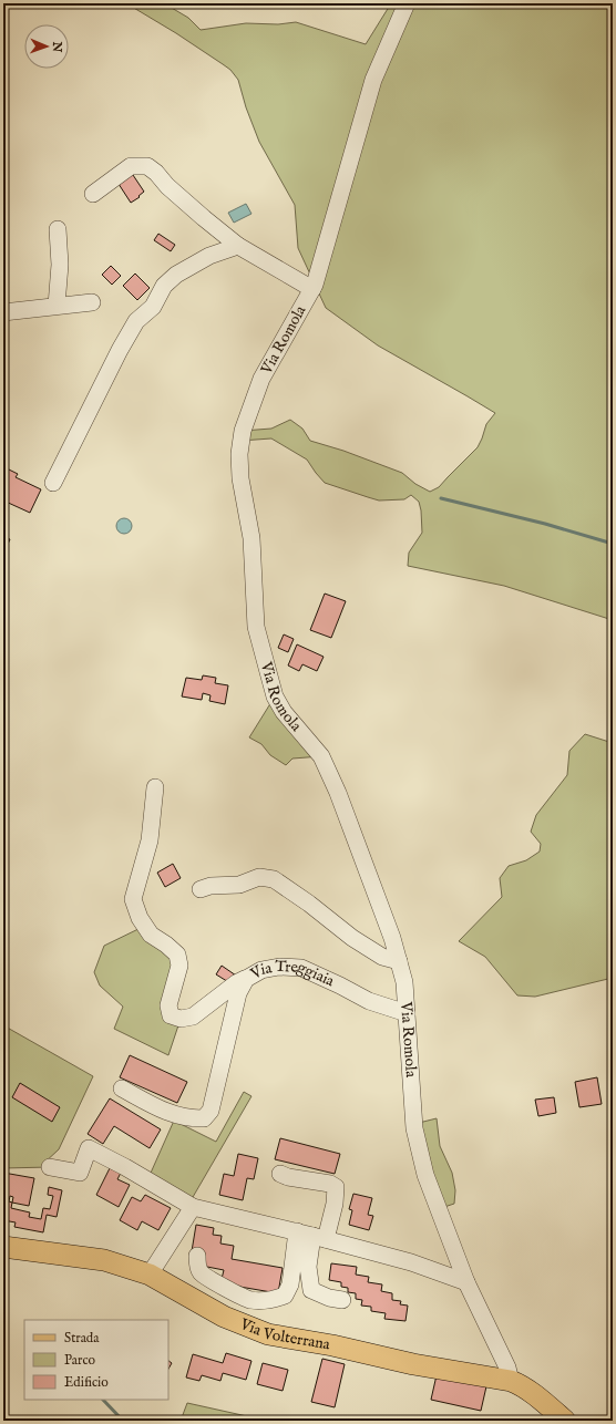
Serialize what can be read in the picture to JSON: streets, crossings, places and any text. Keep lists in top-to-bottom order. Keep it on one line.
{"streets":{"main road":["Via Volterrana"],"street":["Via Romola","Via Treggiaia"]},"crossings":[["Via Romola","Via Treggiaia"],["Via Romola","Via Volterrana"]],"legend":["Strada","Parco","Edificio"],"north":"right"}
